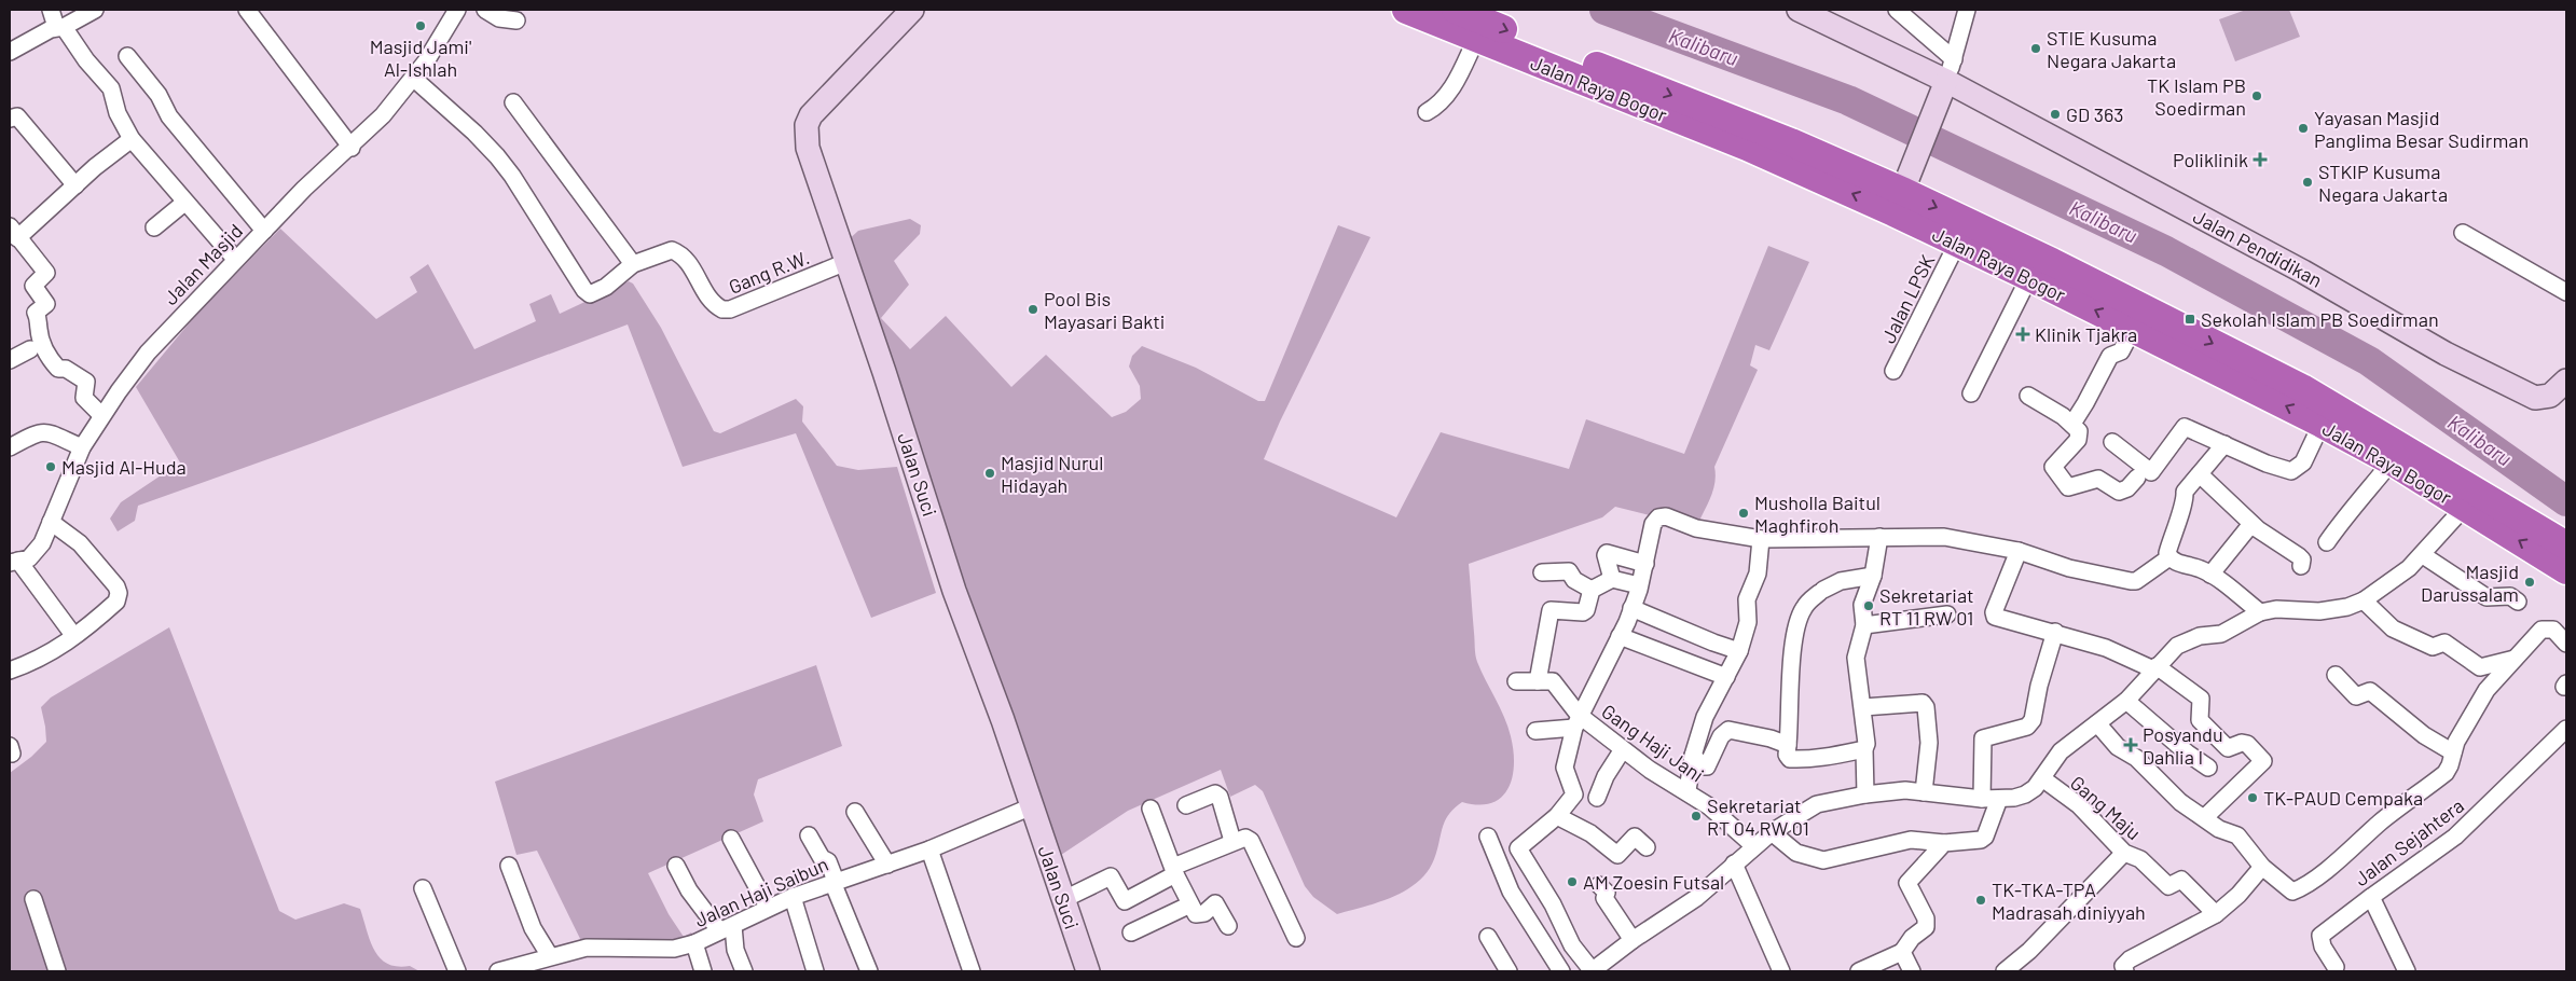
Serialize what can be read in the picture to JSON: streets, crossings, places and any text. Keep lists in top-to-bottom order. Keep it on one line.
{"streets":{"highway":["Jalan Raya Bogor"],"street":["Jalan Pendidikan","Jalan Masjid","Gang R.W.","Jalan LPSK","Jalan Suci","Gang Haji Jani","Gang Maju","Jalan Sejahtera","Jalan Haji Saibun"]},"crossings":[["Jalan Raya Bogor","Jalan LPSK"],["Jalan Masjid","Gang R.W."],["Gang R.W.","Jalan Suci"],["Jalan Suci","Jalan Haji Saibun"]],"water":["Kalibaru"],"places":{"other":["Masjid Jami' Al-Ishlah","STIE Kusuma Negara Jakarta","TK Islam PB Soedirman","GD 363","Yayasan Masjid Panglima Besar Sudirman","STKIP Kusuma Negara Jakarta","Pool Bis Mayasari Bakti","Masjid Al-Huda","Masjid Nurul Hidayah","Musholla Baitul Maghfiroh","Masjid Darussalam","Sekretariat RT 11 RW 01","TK-PAUD Cempaka","Sekretariat RT 04 RW 01","AM Zoesin Futsal","TK-TKA-TPA Madrasah diniyyah"],"health":["Poliklinik","Klinik Tjakra","Posyandu Dahlia I"],"transit":["Sekolah Islam PB Soedirman"]}}
